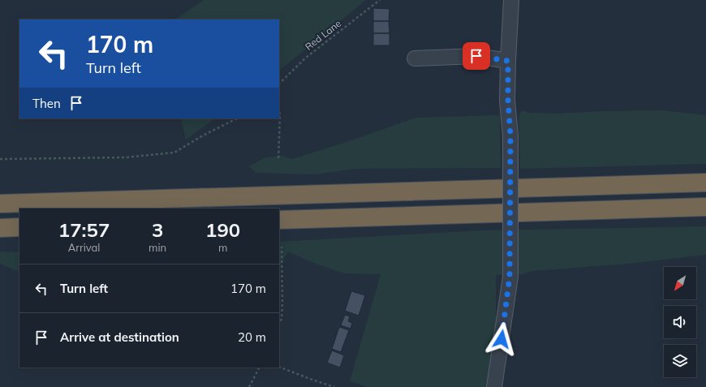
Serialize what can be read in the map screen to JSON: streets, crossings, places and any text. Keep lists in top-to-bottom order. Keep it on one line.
{"streets":{"path":["Red Lane"]},"north":"bottom left","page":{"turn":["170 m","Turn left"],"then":"Then","eta":["17:57","Arrival","3","min","190","m"],"list":[{"name":"Turn left","value":"170 m"},{"name":"Arrive at destination","value":"20 m"}]}}
